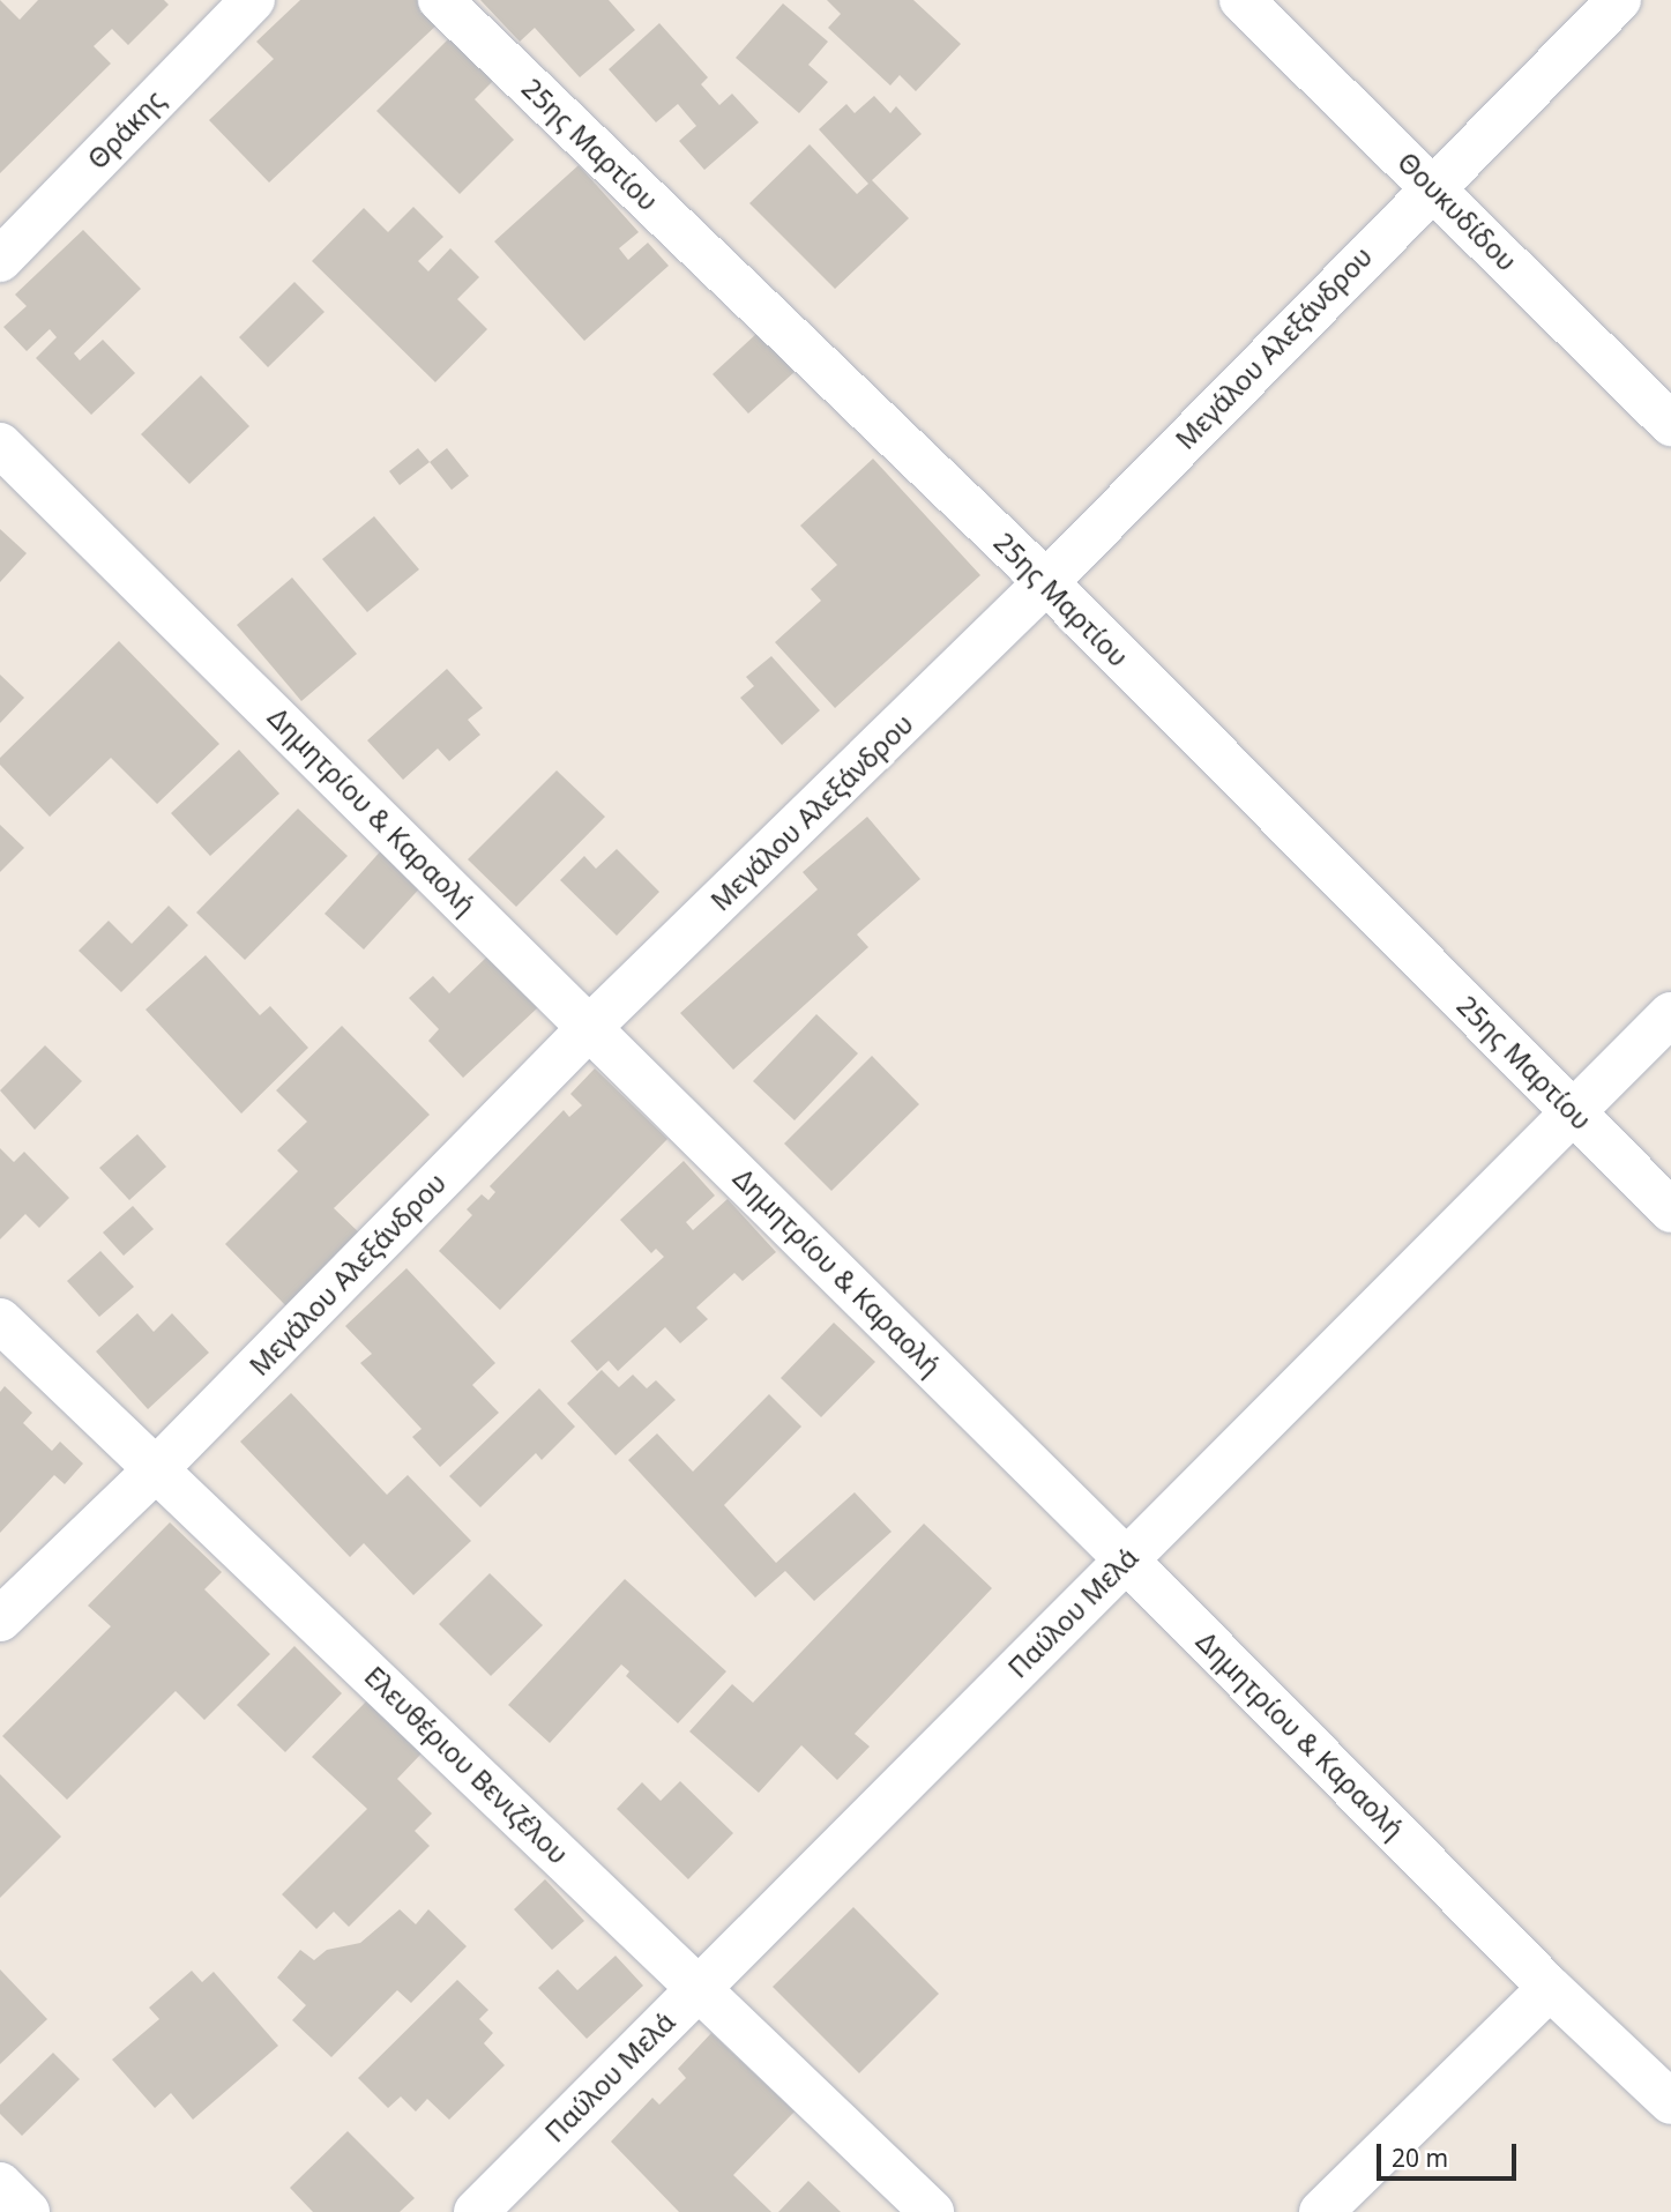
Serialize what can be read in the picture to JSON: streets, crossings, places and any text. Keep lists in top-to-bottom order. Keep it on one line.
{"streets":{"street":["Θράκης","25ης Μαρτίου","Θουκυδίδου","Μεγάλου Αλεξάνδρου","Δημητρίου & Καραολή","Παύλου Μελά","Ελευθέριου Βενιζέλου"]},"crossings":[["25ης Μαρτίου","Μεγάλου Αλεξάνδρου"],["25ης Μαρτίου","Παύλου Μελά"],["Θουκυδίδου","Μεγάλου Αλεξάνδρου"],["Μεγάλου Αλεξάνδρου","Δημητρίου & Καραολή"],["Μεγάλου Αλεξάνδρου","Ελευθέριου Βενιζέλου"],["Δημητρίου & Καραολή","Παύλου Μελά"],["Παύλου Μελά","Ελευθέριου Βενιζέλου"]],"scale_bar":"20 m"}
